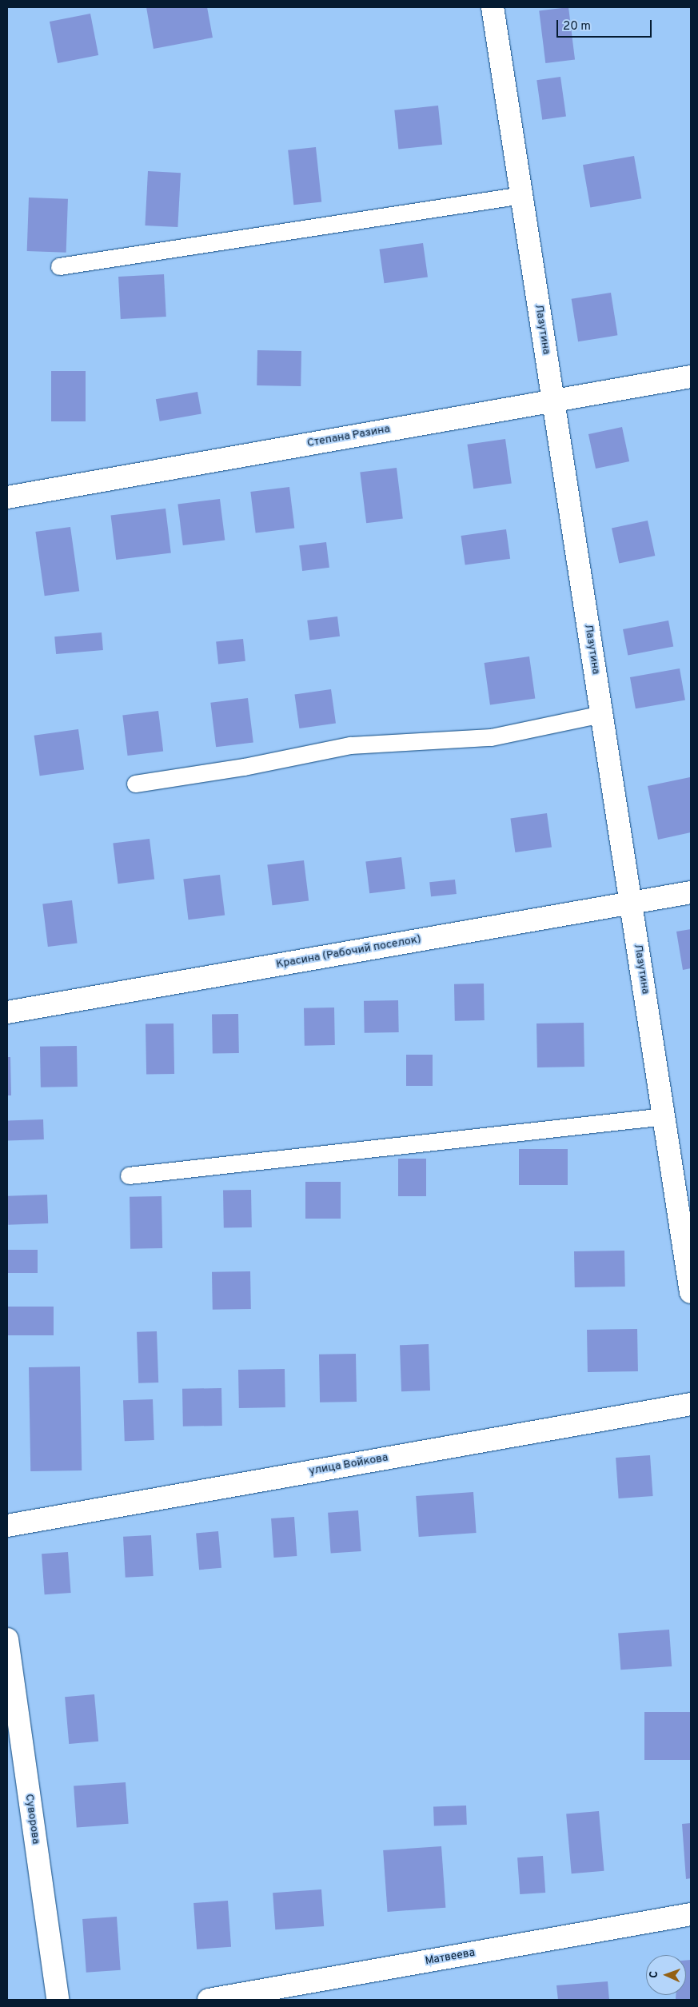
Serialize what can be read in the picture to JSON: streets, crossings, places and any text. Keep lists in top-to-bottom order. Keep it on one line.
{"streets":{"street":["Лазутина","Степана Разина","Красина (Рабочий поселок)","улица Войкова","Суворова","Матвеева"]},"crossings":[["Лазутина","Степана Разина"],["Лазутина","Красина (Рабочий поселок)"]],"scale_bar":"20 m","north":"left"}
